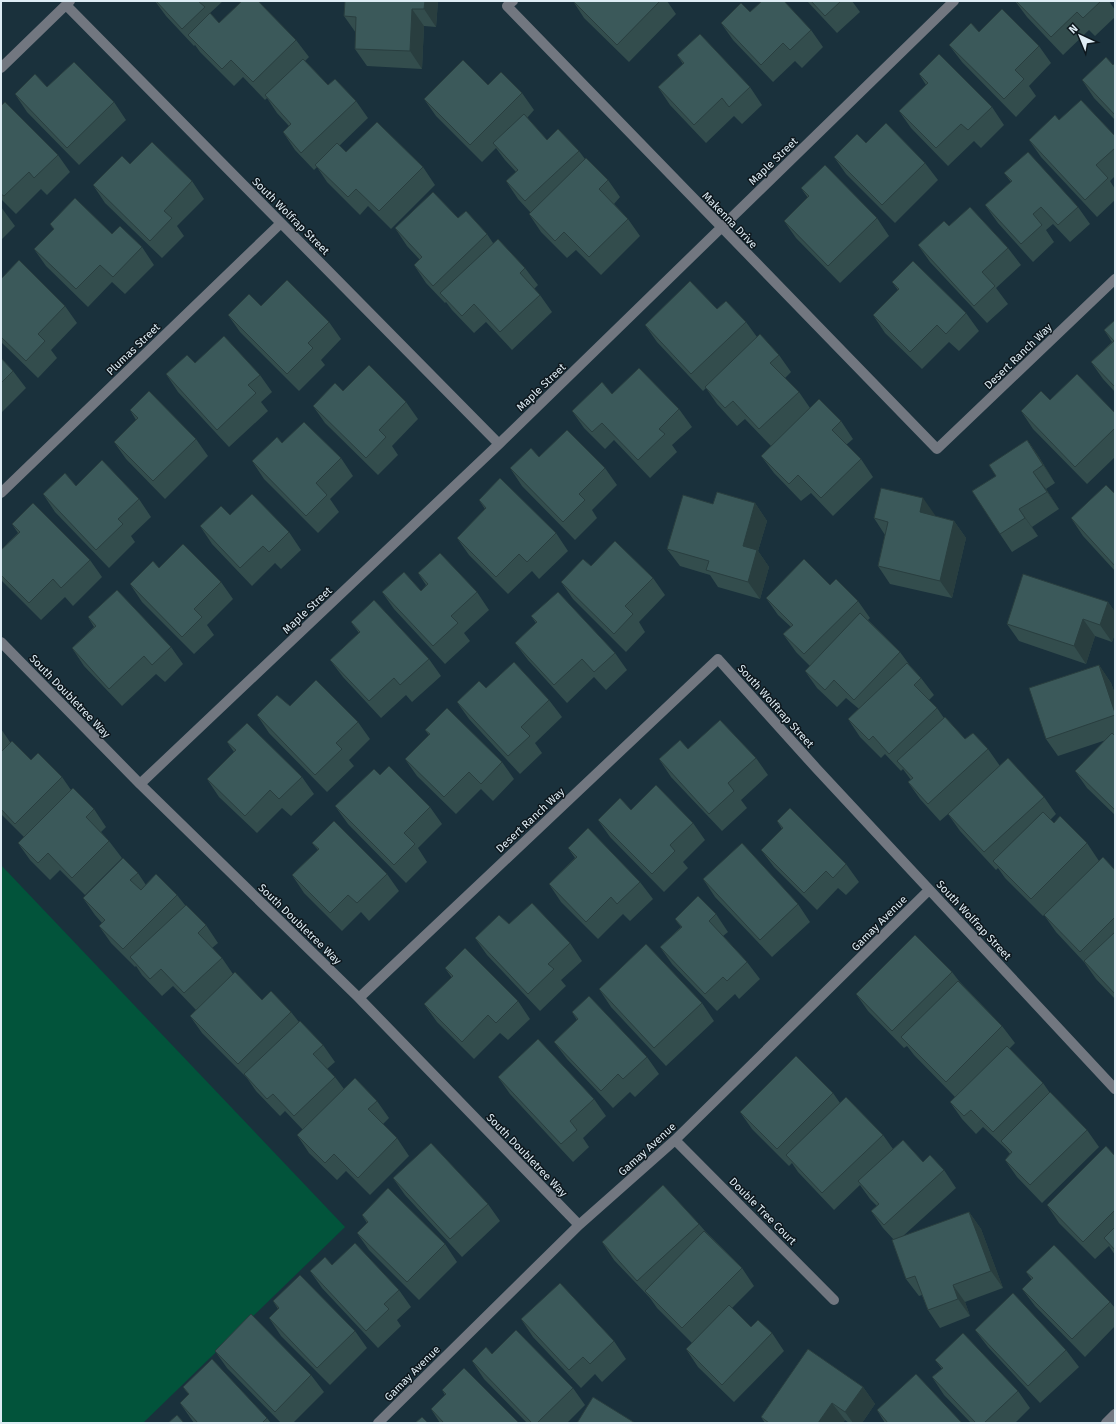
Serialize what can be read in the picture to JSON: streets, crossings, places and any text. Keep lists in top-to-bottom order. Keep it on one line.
{"streets":{"street":["Maple Street","South Wolfrap Street","Makenna Drive","Plumas Street","Desert Ranch Way","South Doubletree Way","South Wolftrap Street","Gamay Avenue","Double Tree Court"]},"crossings":[["Maple Street","South Wolfrap Street"],["Maple Street","Makenna Drive"],["Maple Street","South Doubletree Way"],["South Wolfrap Street","Plumas Street"],["South Wolfrap Street","South Wolftrap Street"],["South Wolfrap Street","Gamay Avenue"],["Makenna Drive","Desert Ranch Way"],["Desert Ranch Way","South Doubletree Way"],["Desert Ranch Way","South Wolftrap Street"],["South Doubletree Way","Gamay Avenue"],["Gamay Avenue","Double Tree Court"]],"north":"top left"}
